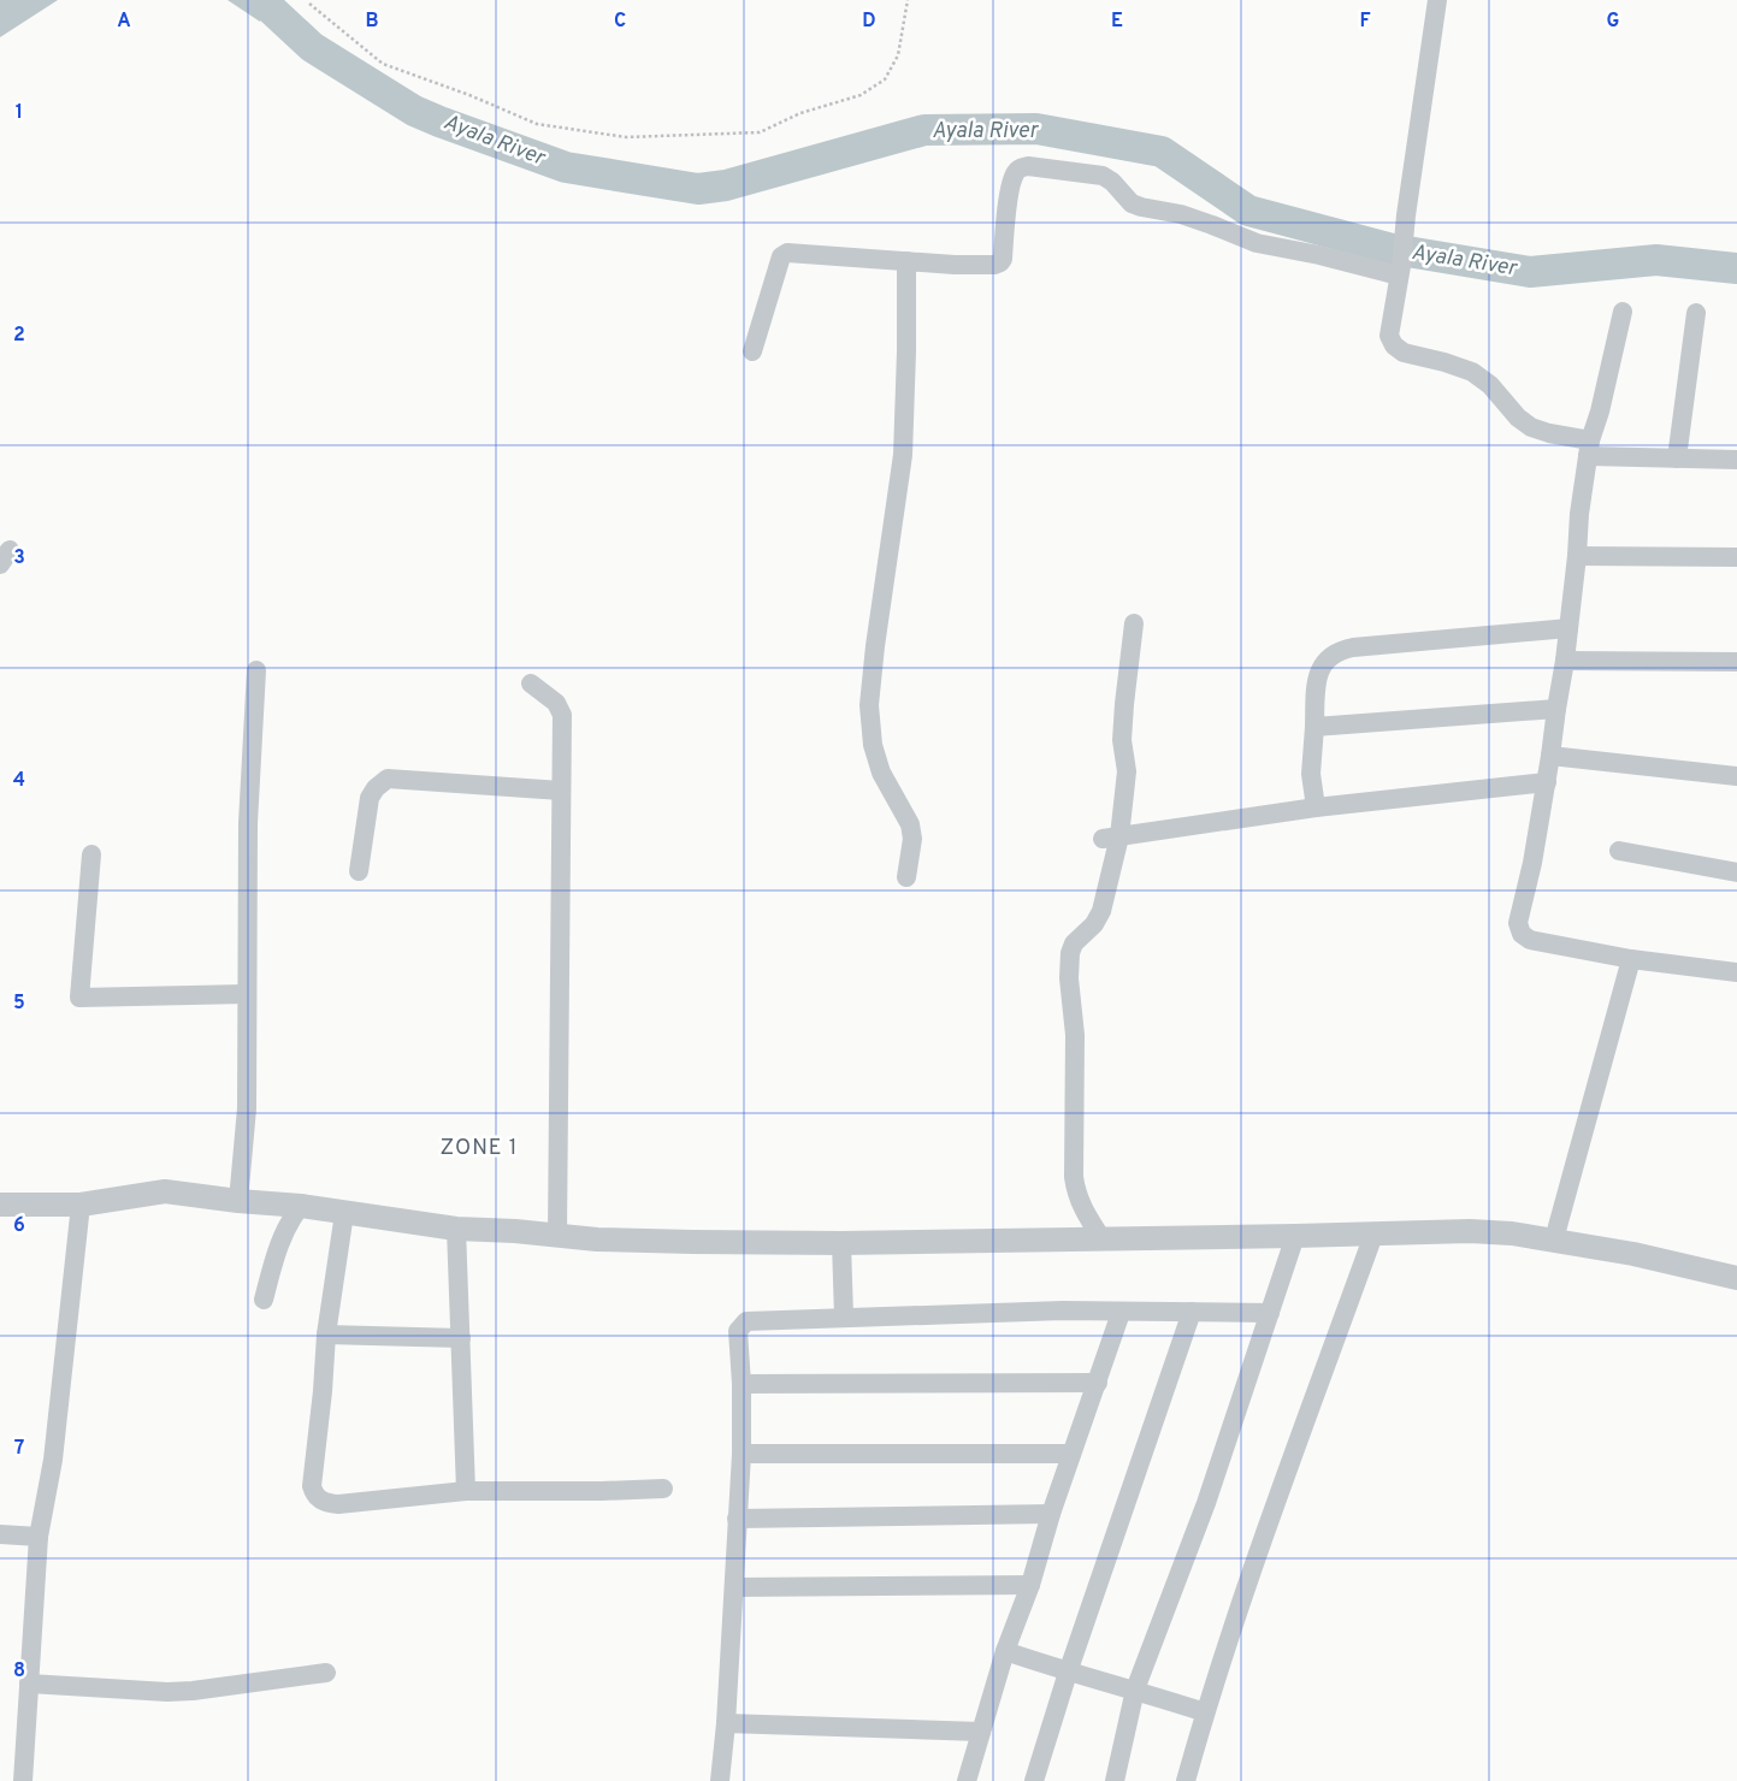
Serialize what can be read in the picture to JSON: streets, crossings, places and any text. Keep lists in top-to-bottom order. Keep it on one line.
{"districts":["ZONE 1"],"water":["Ayala River"],"grid":{"columns":["A","B","C","D","E","F","G"],"rows":["1","2","3","4","5","6","7","8"]}}
